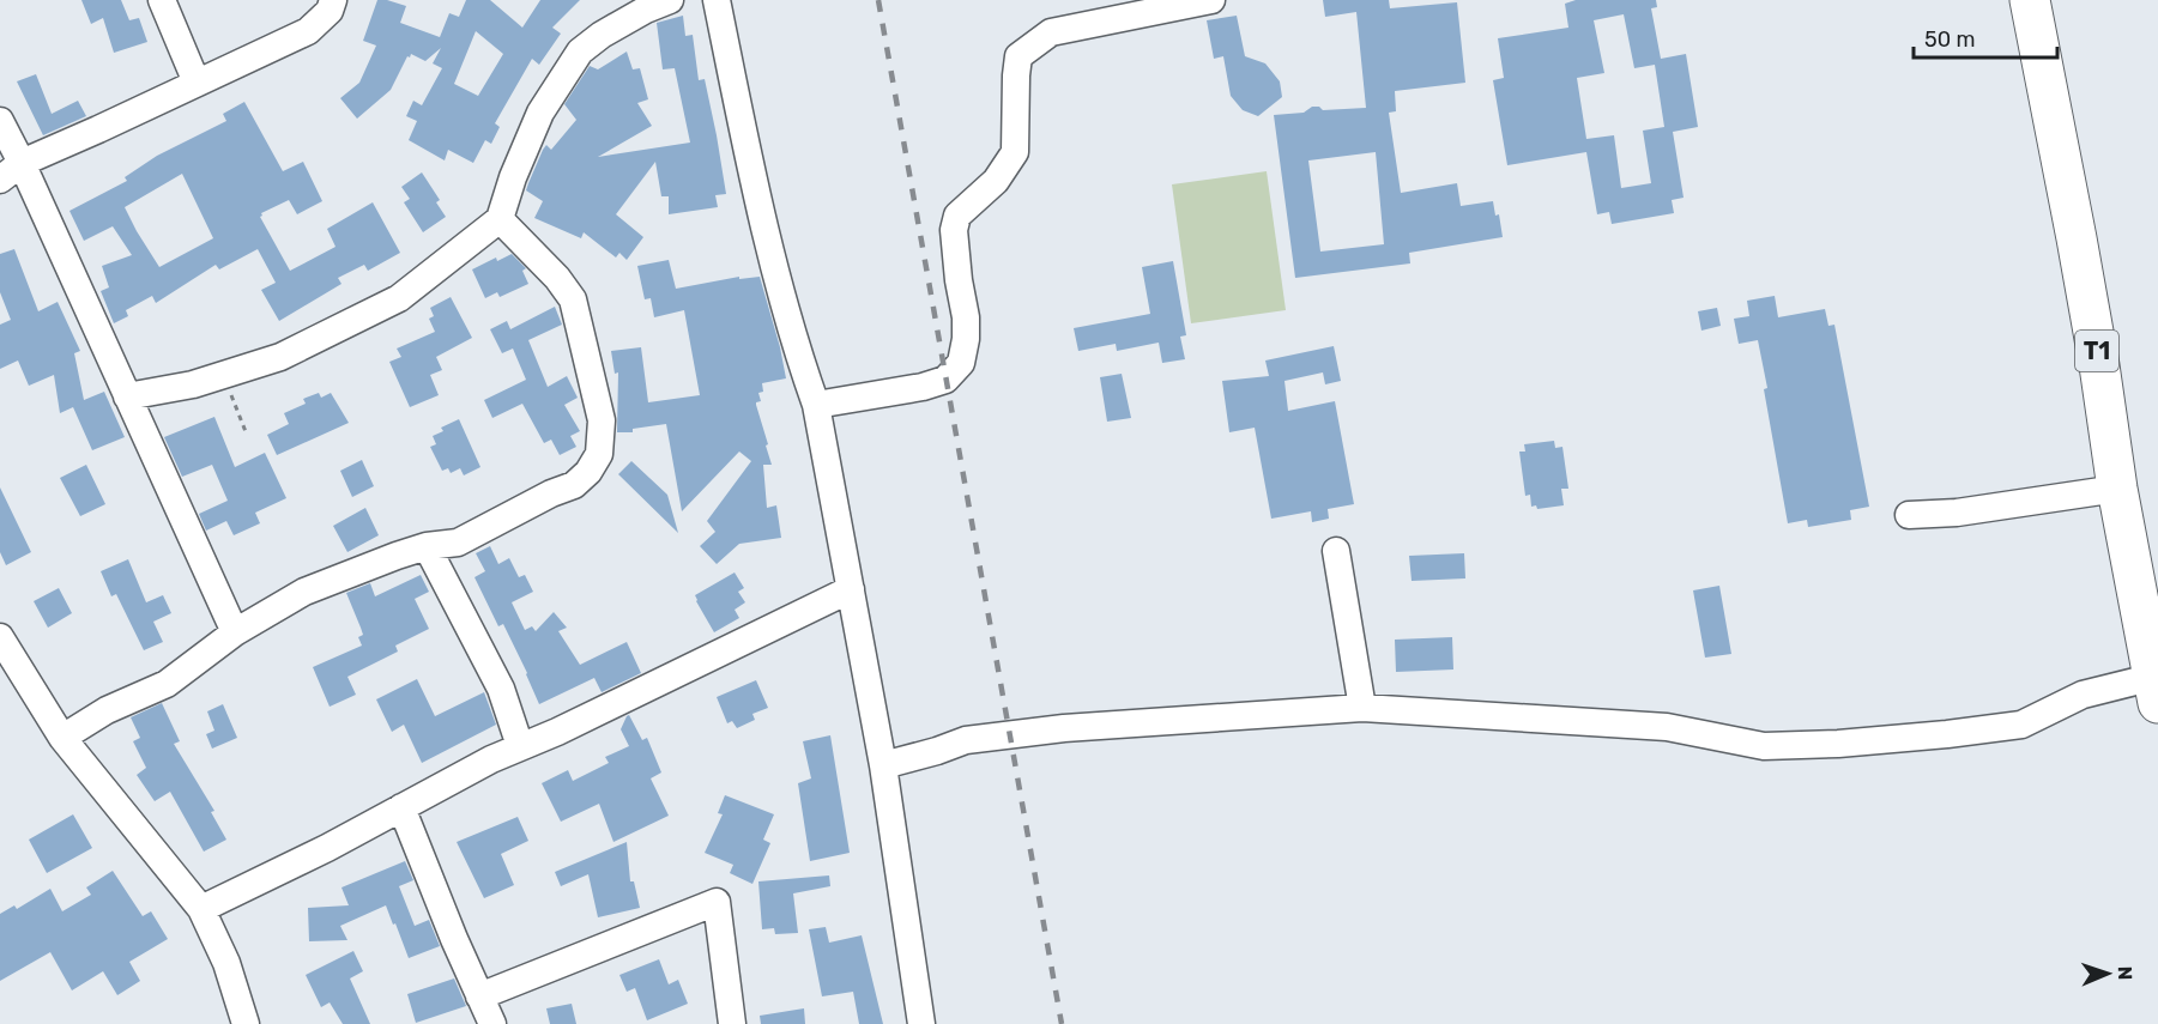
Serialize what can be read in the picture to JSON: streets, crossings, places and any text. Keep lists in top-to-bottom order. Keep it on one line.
{"streets":{"highway":["T1"]},"scale_bar":"50 m","north":"right"}
